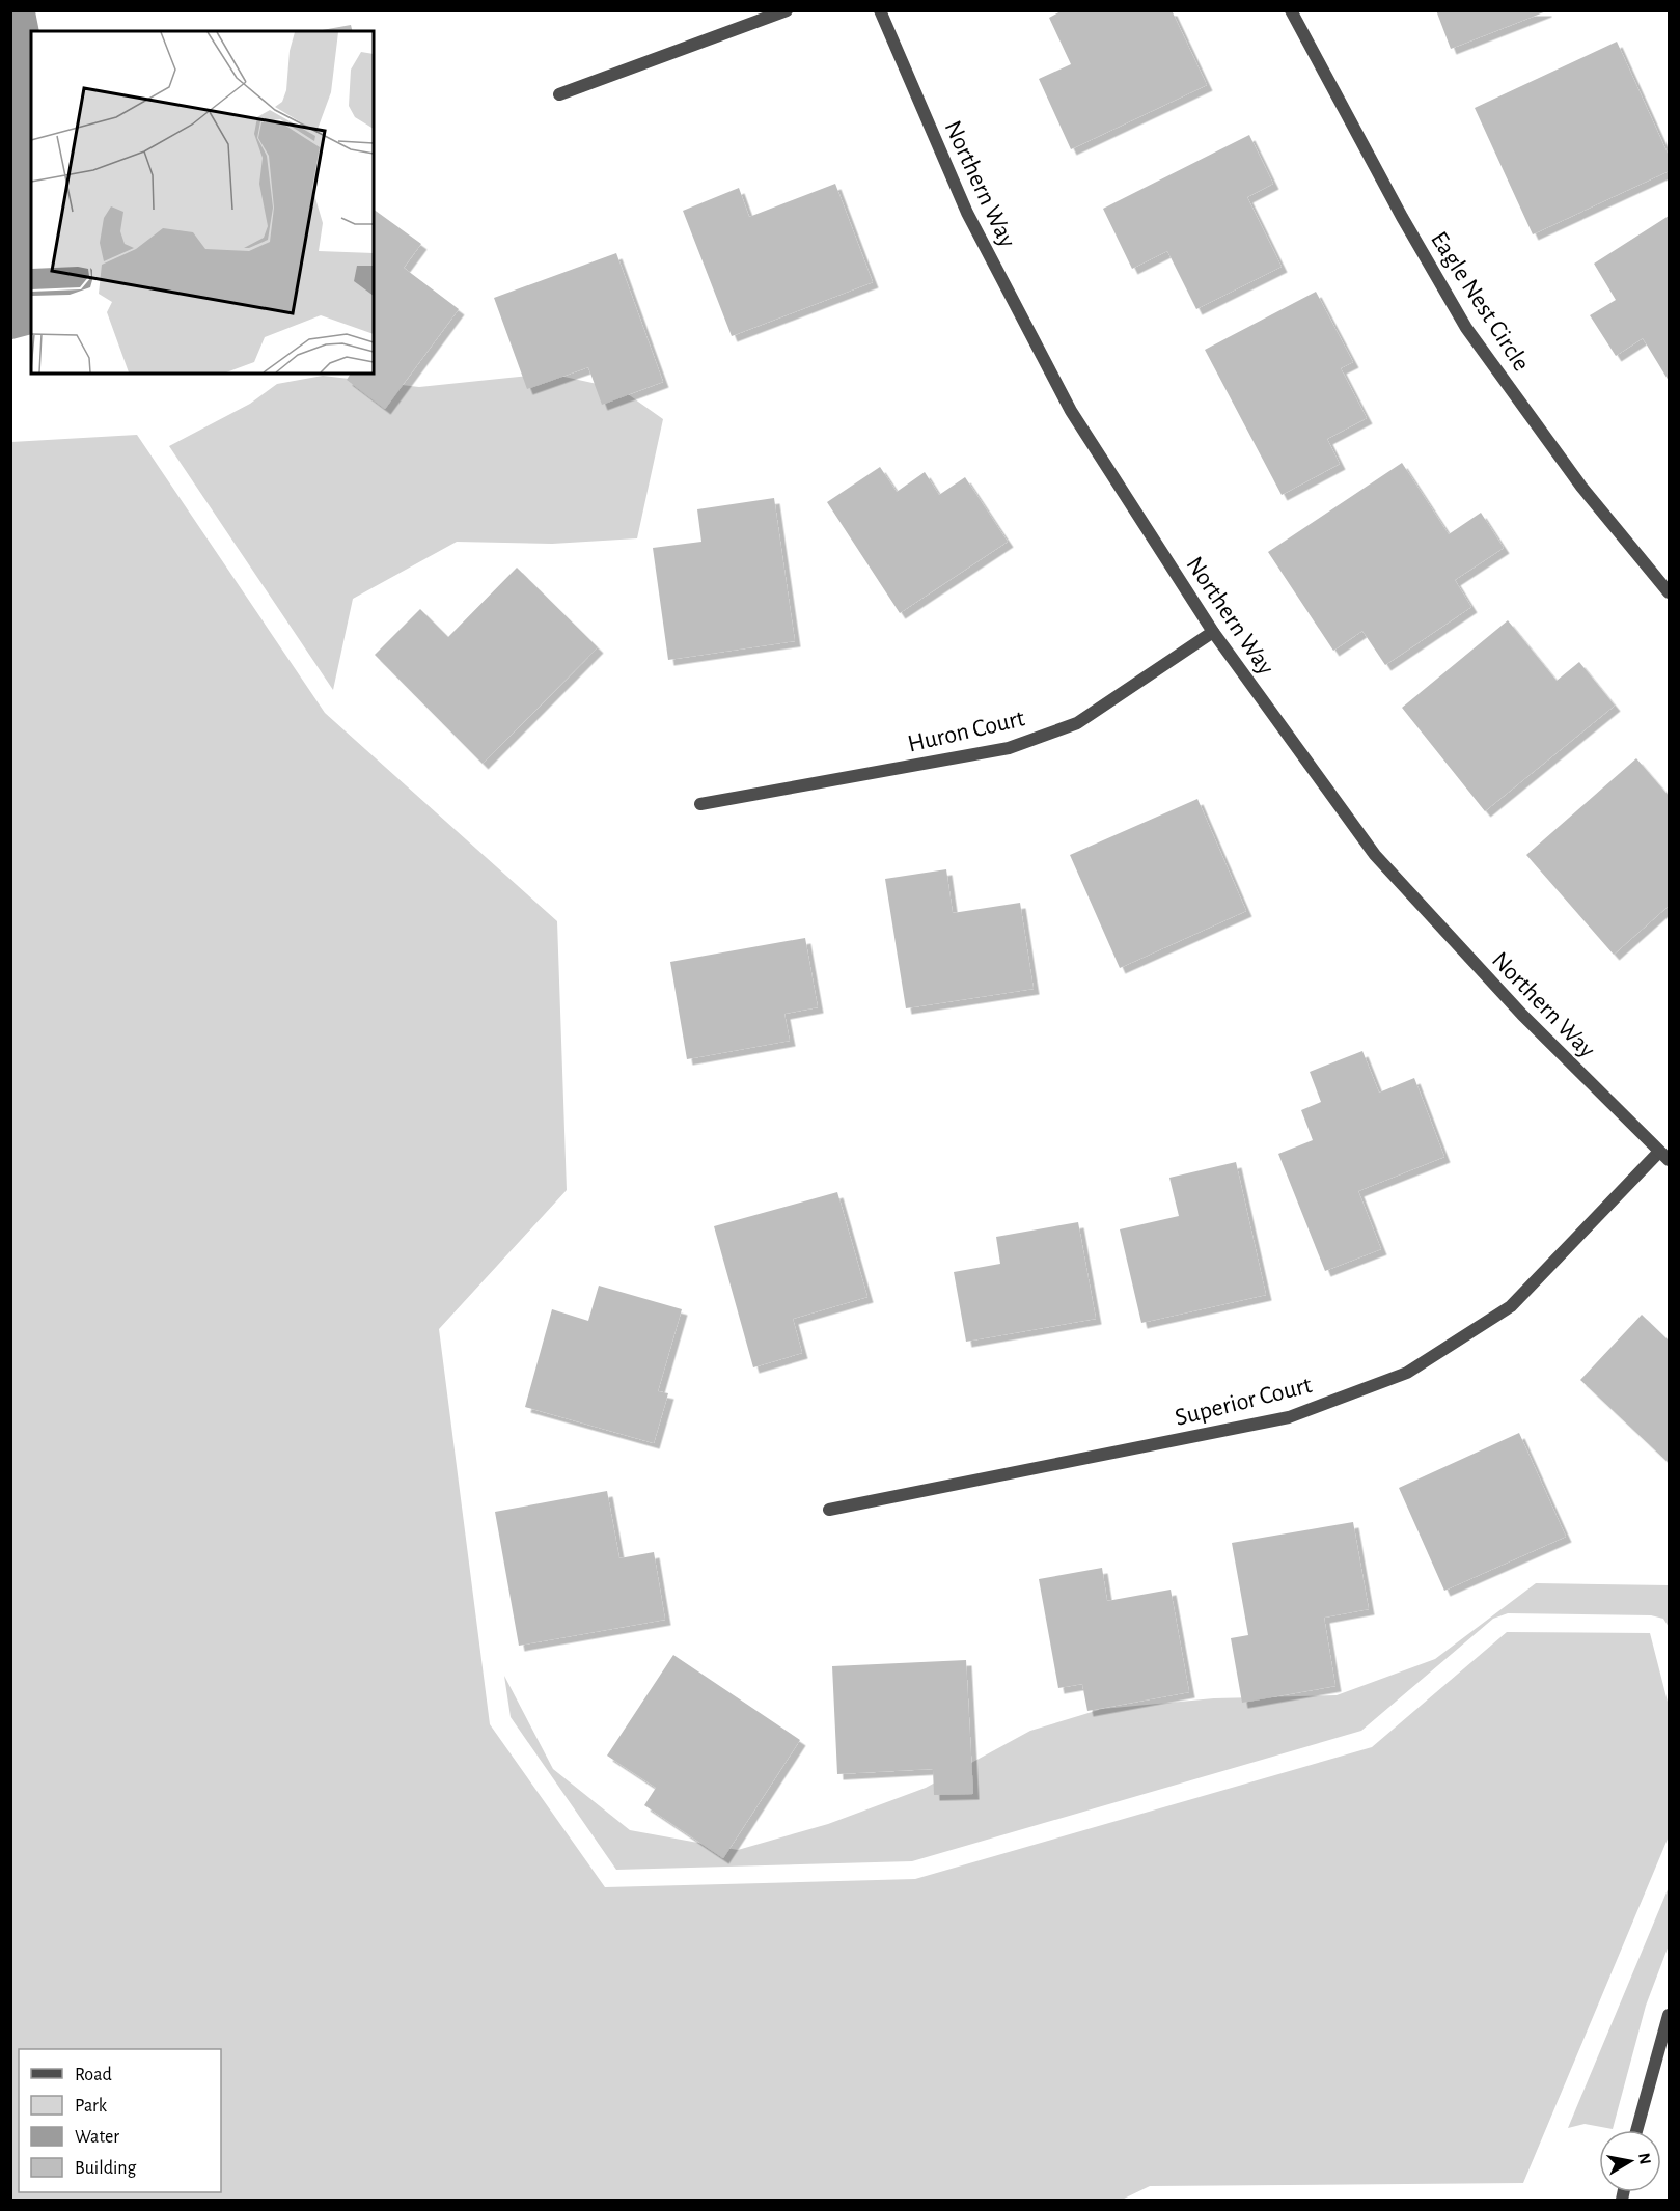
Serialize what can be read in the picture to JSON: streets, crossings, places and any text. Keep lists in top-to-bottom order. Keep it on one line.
{"streets":{"street":["Northern Way","Eagle Nest Circle","Huron Court","Superior Court"]},"crossings":[["Northern Way","Huron Court"],["Northern Way","Superior Court"]],"legend":["Road","Park","Water","Building"],"north":"right"}
